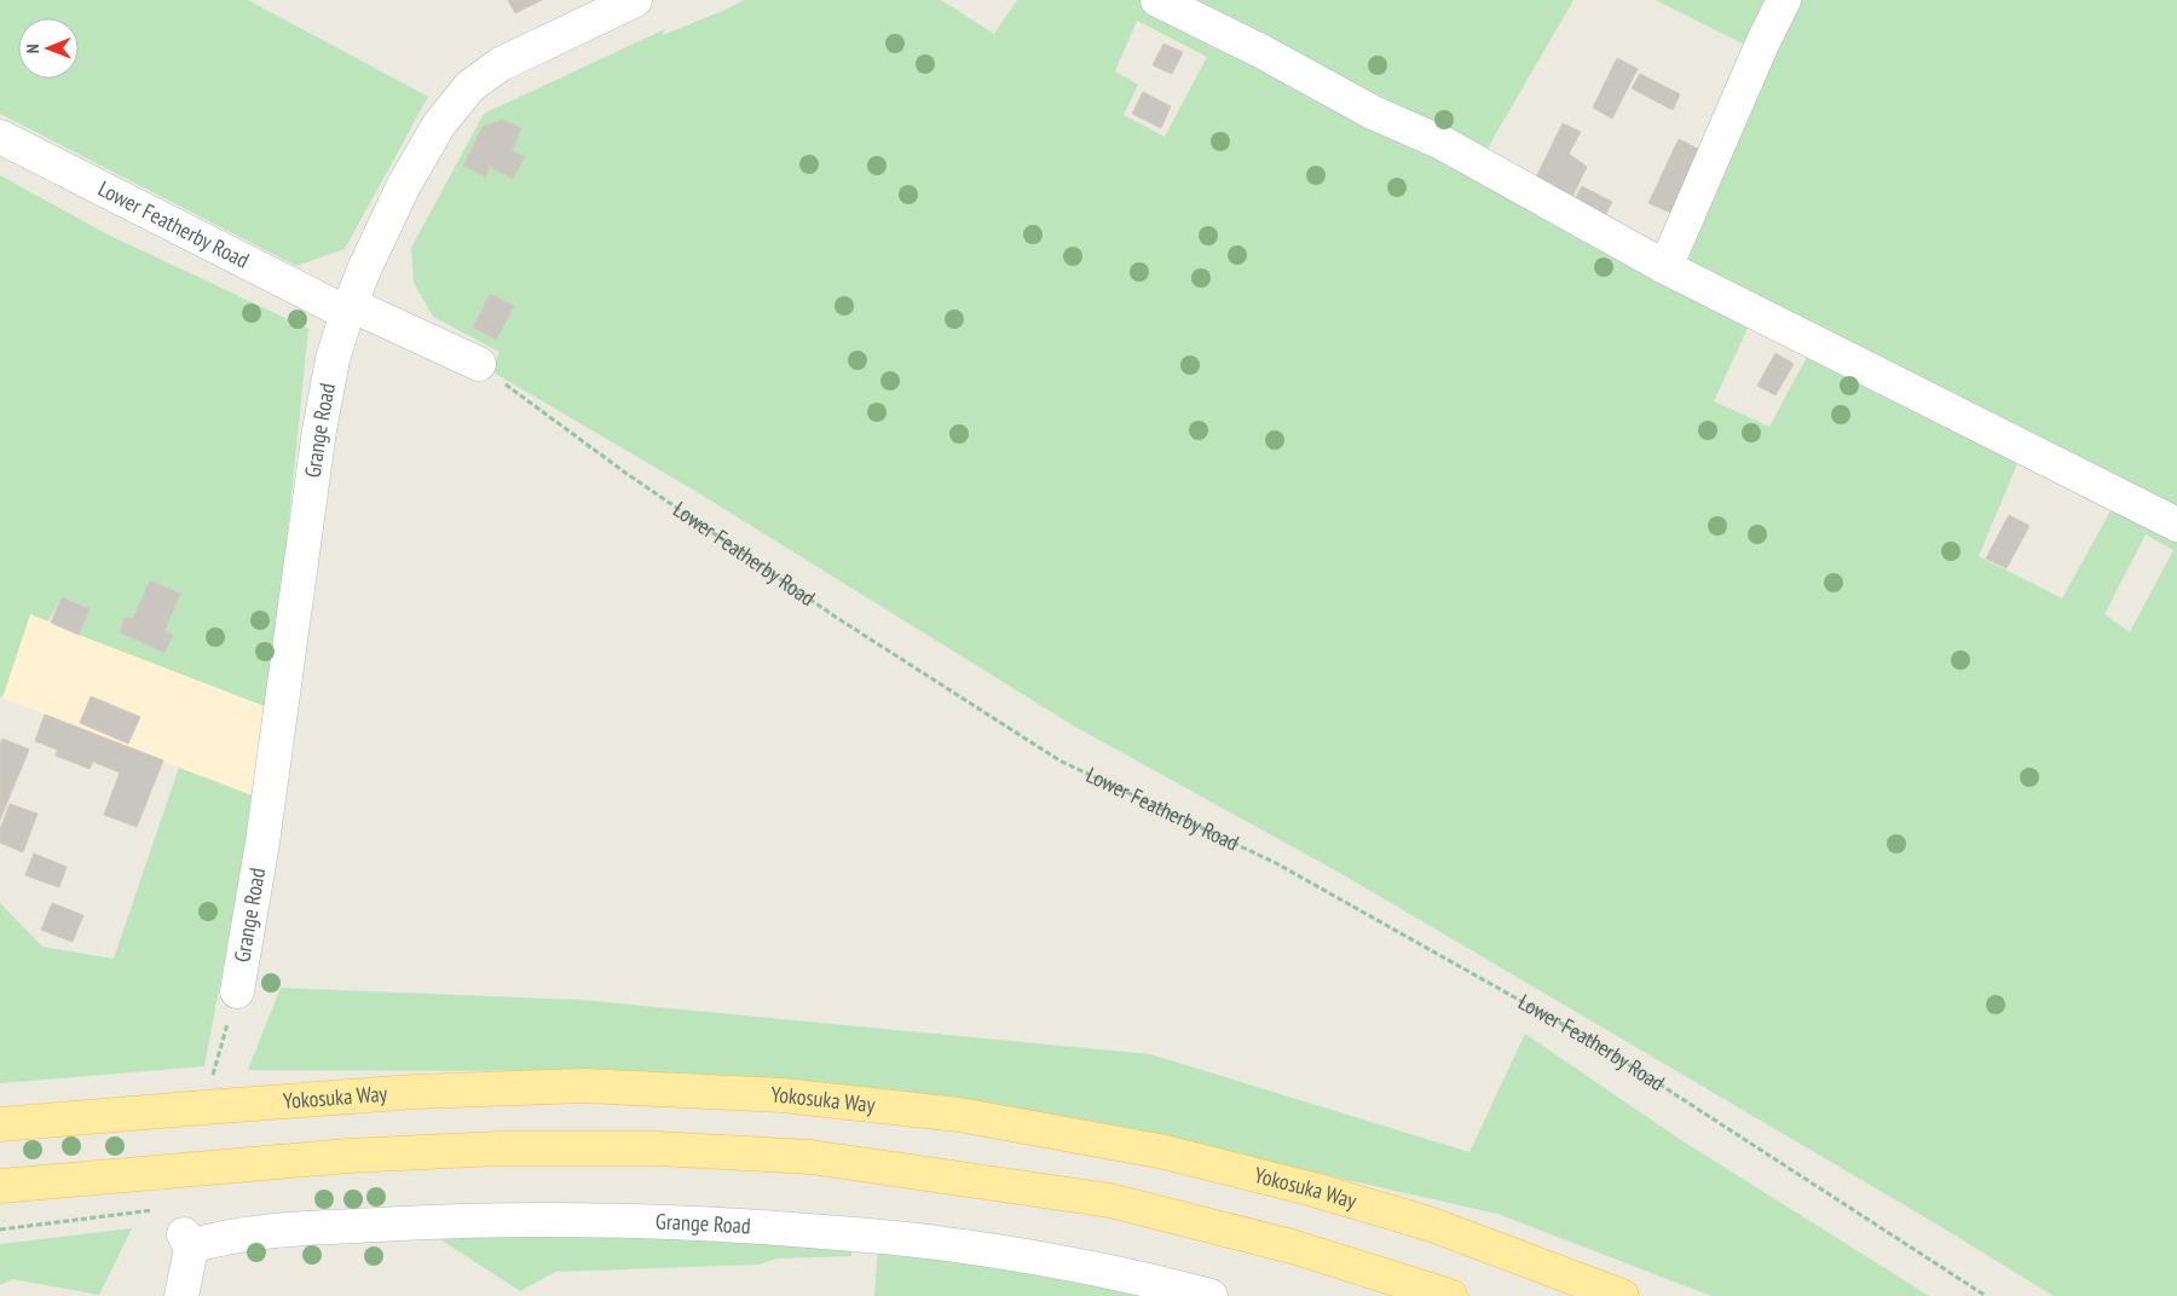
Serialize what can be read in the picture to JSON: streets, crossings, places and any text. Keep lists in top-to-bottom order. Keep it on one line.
{"streets":{"main road":["Yokosuka Way"],"street":["Lower Featherby Road","Grange Road"]},"crossings":[["Lower Featherby Road","Grange Road"]],"north":"left"}
